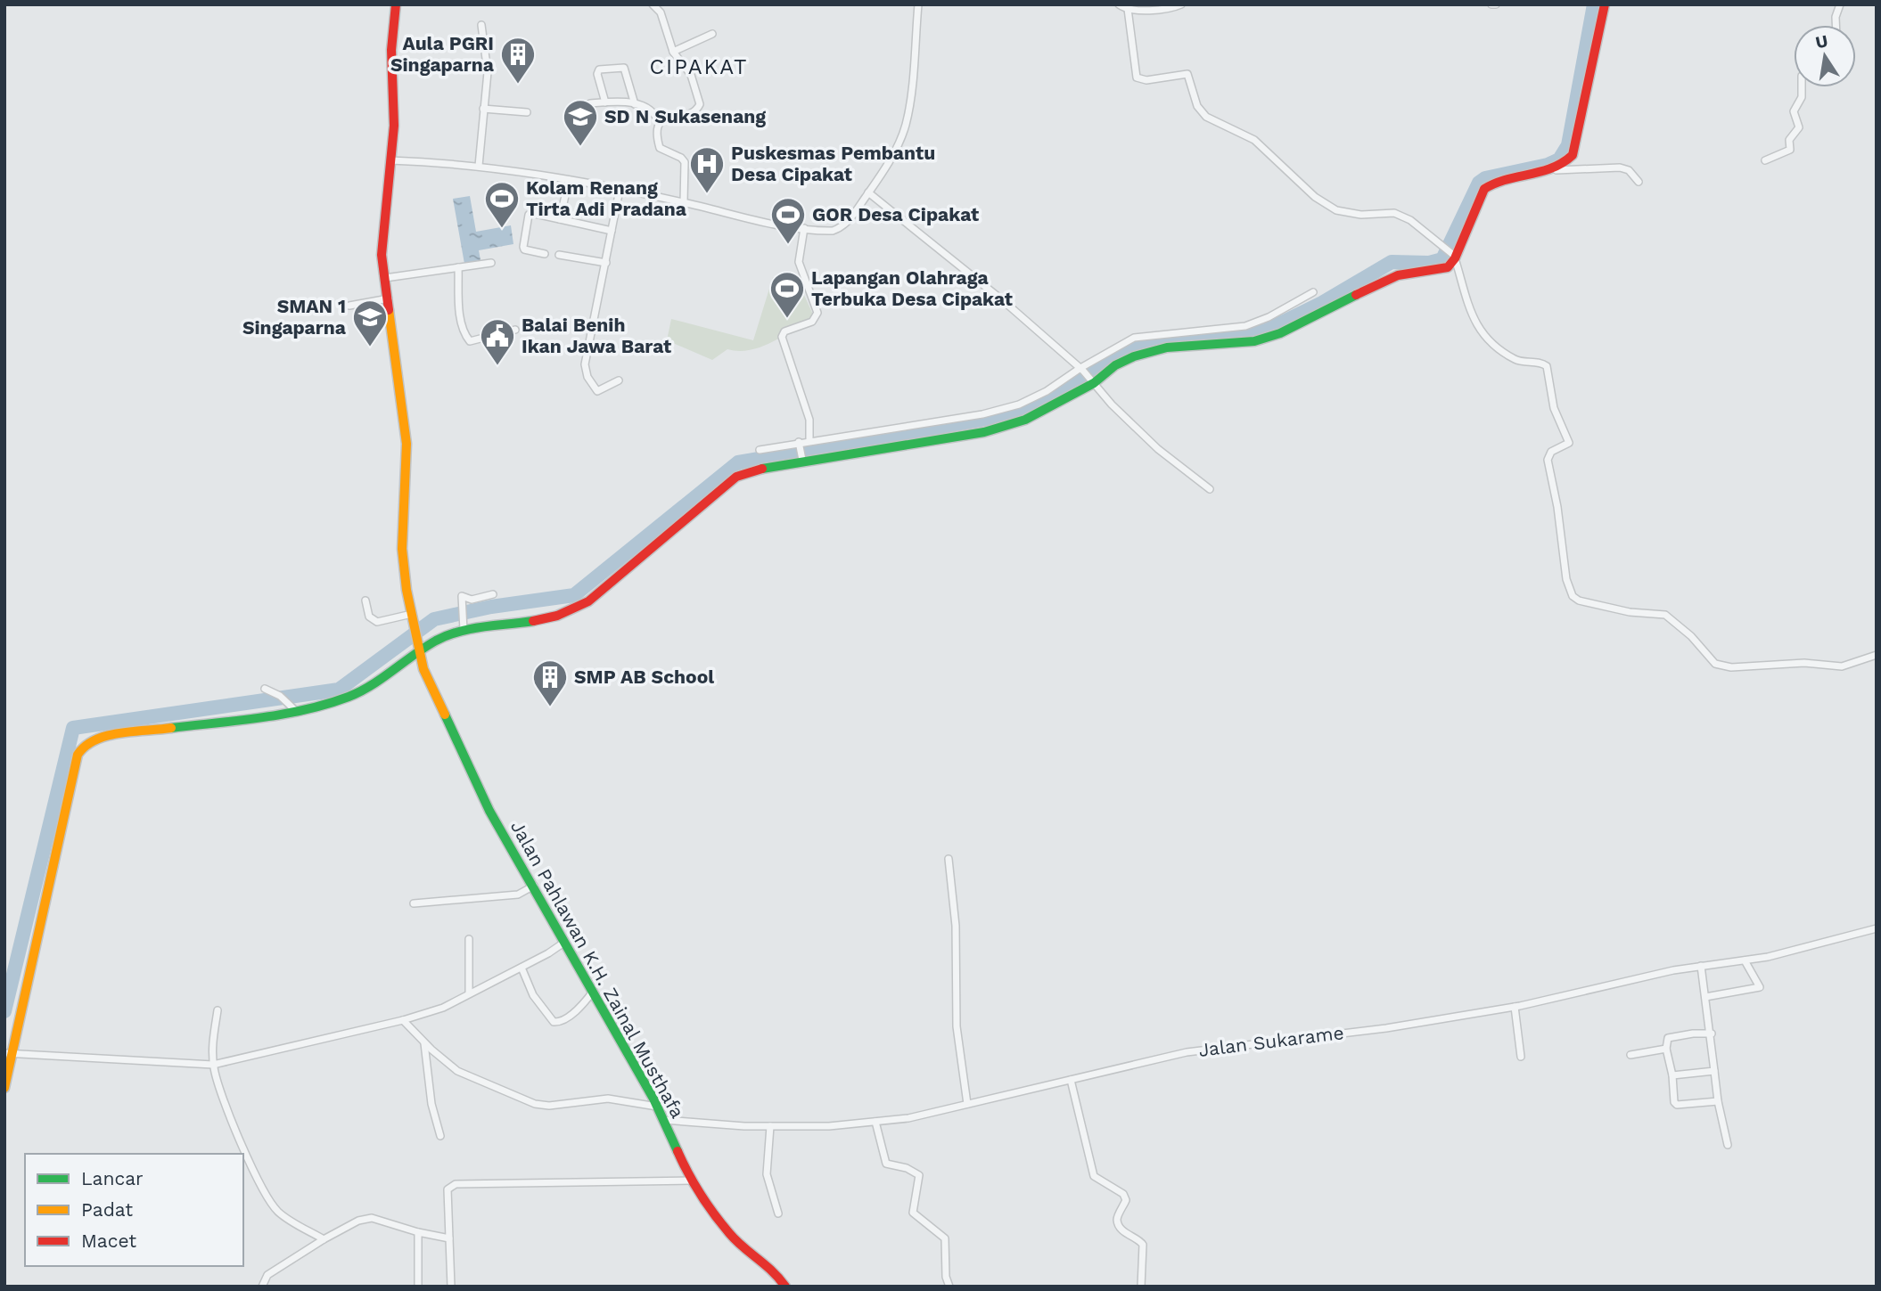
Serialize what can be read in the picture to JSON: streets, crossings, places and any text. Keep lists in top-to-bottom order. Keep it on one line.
{"streets":{"street":["Jalan Pahlawan K.H. Zainal Musthafa","Jalan Sukarame"]},"crossings":[["Jalan Pahlawan K.H. Zainal Musthafa","Jalan Sukarame"]],"districts":["CIPAKAT"],"places":{"building":["Aula PGRI Singaparna","SMP AB School"],"school or university":["SD N Sukasenang","SMAN 1 Singaparna"],"hospital":["Puskesmas Pembantu Desa Cipakat"],"sports":["Kolam Renang Tirta Adi Pradana","GOR Desa Cipakat","Lapangan Olahraga Terbuka Desa Cipakat"],"public building":["Balai Benih Ikan Jawa Barat"]},"legend":["Lancar","Padat","Macet"],"north":"top"}
